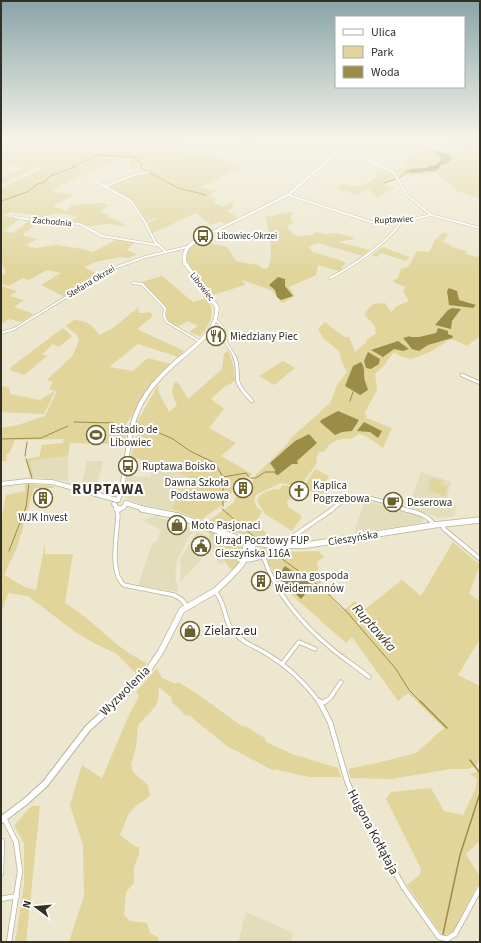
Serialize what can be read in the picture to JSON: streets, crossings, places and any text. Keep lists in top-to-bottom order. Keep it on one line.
{"streets":{"street":["Ruptawiec","Zachodnia","Stefana Okrzei","Libowiec","Cieszyńska","Wyzwolenia","Hugona Kołłątaja"]},"crossings":[["Stefana Okrzei","Libowiec"],["Cieszyńska","Wyzwolenia"],["Wyzwolenia","Hugona Kołłątaja"]],"districts":["RUPTAWA"],"water":["Ruptawka"],"places":{"bus stop":["Libowiec-Okrzei","Ruptawa Boisko"],"restaurant":["Miedziany Piec"],"sports":["Estadio de Libowiec"],"building":["Dawna Szkoła Podstawowa","WJK Invest","Dawna gospoda Weidemannów"],"church":["Kaplica Pogrzebowa"],"cafe":["Deserowa"],"shop":["Moto Pasjonaci","Zielarz.eu"],"public building":["Urząd Pocztowy FUP Cieszyńska 116A"]},"legend":["Ulica","Park","Woda"],"north":"left"}
